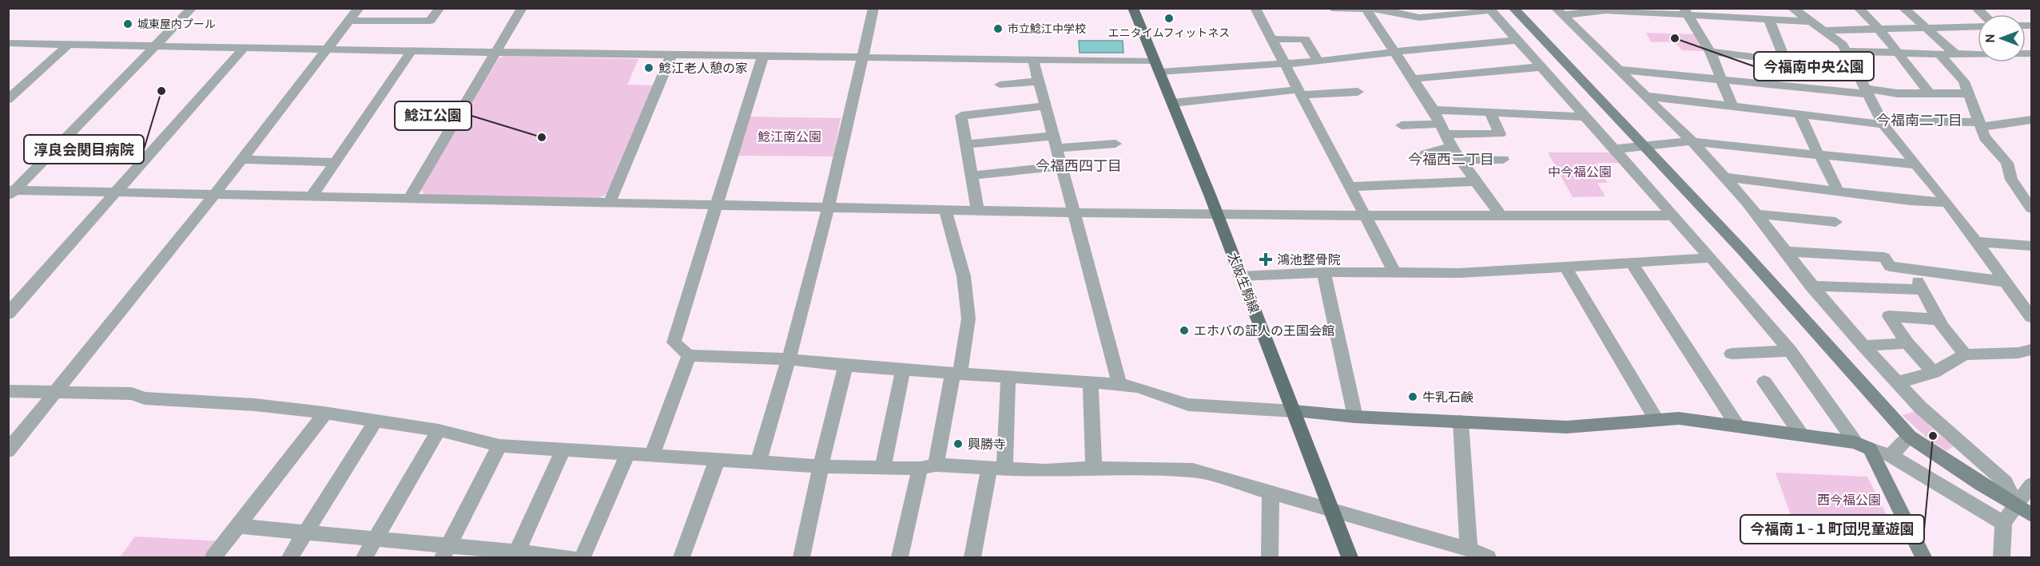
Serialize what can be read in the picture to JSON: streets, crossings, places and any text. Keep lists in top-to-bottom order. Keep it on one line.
{"streets":{"main road":["大阪生駒線"]},"districts":["今福南二丁目","今福西二丁目","今福西四丁目"],"parks":["鯰江南公園","中今福公園","西今福公園"],"places":{"other":["エニタイムフィットネス","城東屋内プール","市立鯰江中学校","今福南中央公園","鯰江老人憩の家","淳良会関目病院","鯰江公園","エホバの証人の王国会館","牛乳石鹸","今福南１-１町団児童遊園","興勝寺"],"health":["鴻池整骨院"]},"north":"left"}
